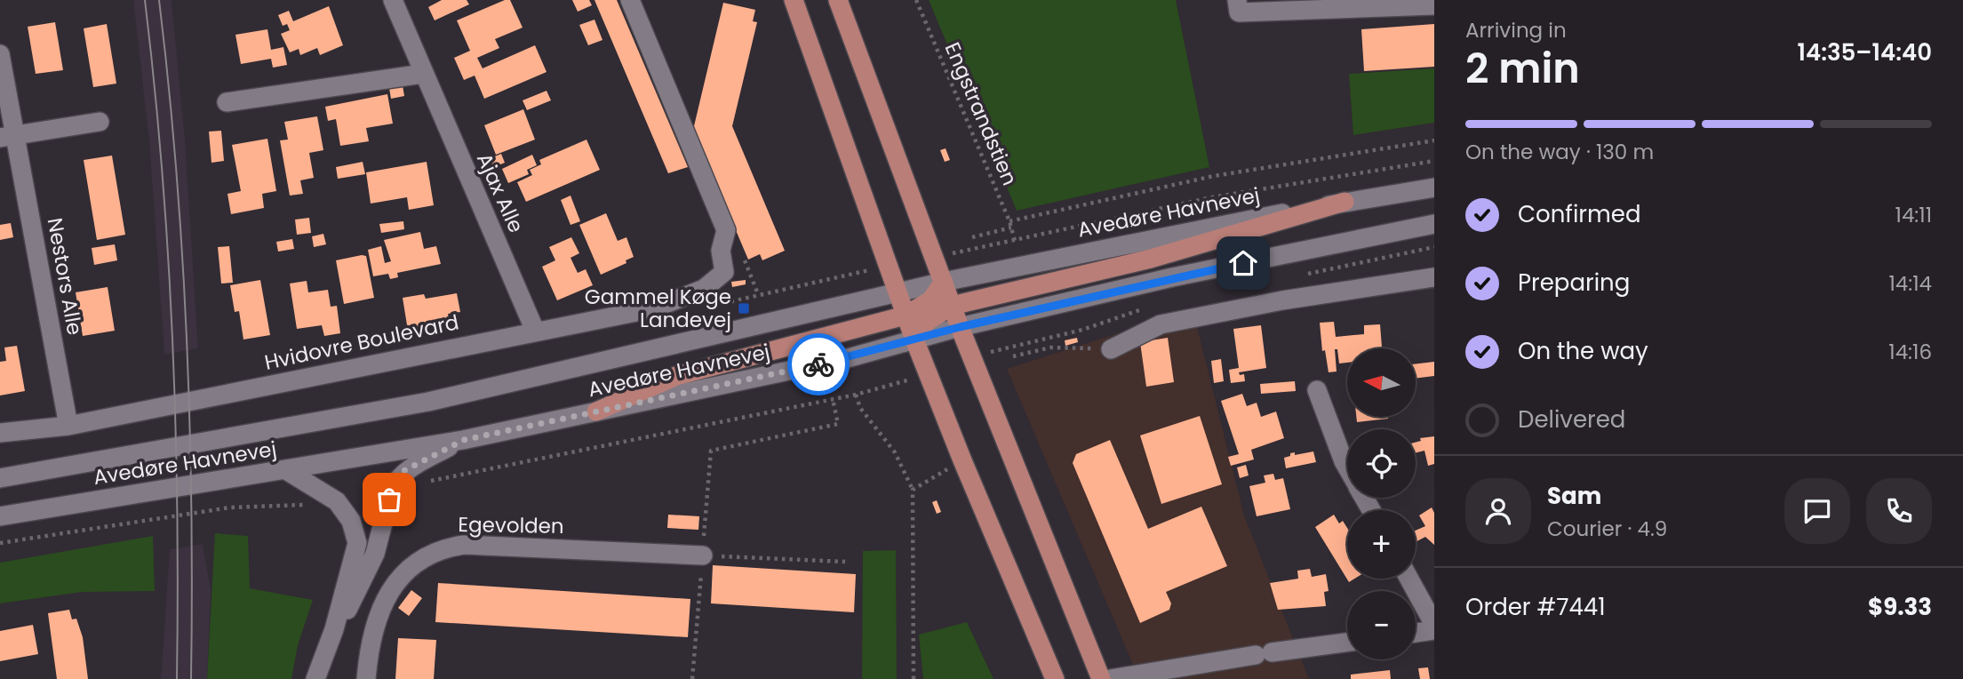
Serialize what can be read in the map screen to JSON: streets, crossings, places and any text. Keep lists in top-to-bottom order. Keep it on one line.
{"streets":{"street":["Ajax Alle","Avedøre Havnevej","Nestors Alle","Hvidovre Boulevard","Egevolden"],"path":["Engstrandstien"]},"crossings":[["Ajax Alle","Hvidovre Boulevard"],["Nestors Alle","Hvidovre Boulevard"]],"places":{"transit":["Gammel Køge Landevej"]},"north":"left","page":{"heading":["2 min","Arriving in","14:35–14:40"],"panel":["Sam","Courier · 4.9","Order #7441","$9.33"],"bar":"On the way · 130 m","list":[["Confirmed","14:11"],["Preparing","14:14"],["On the way","14:16"],"Delivered"],"map_buttons":["+","−"]}}
